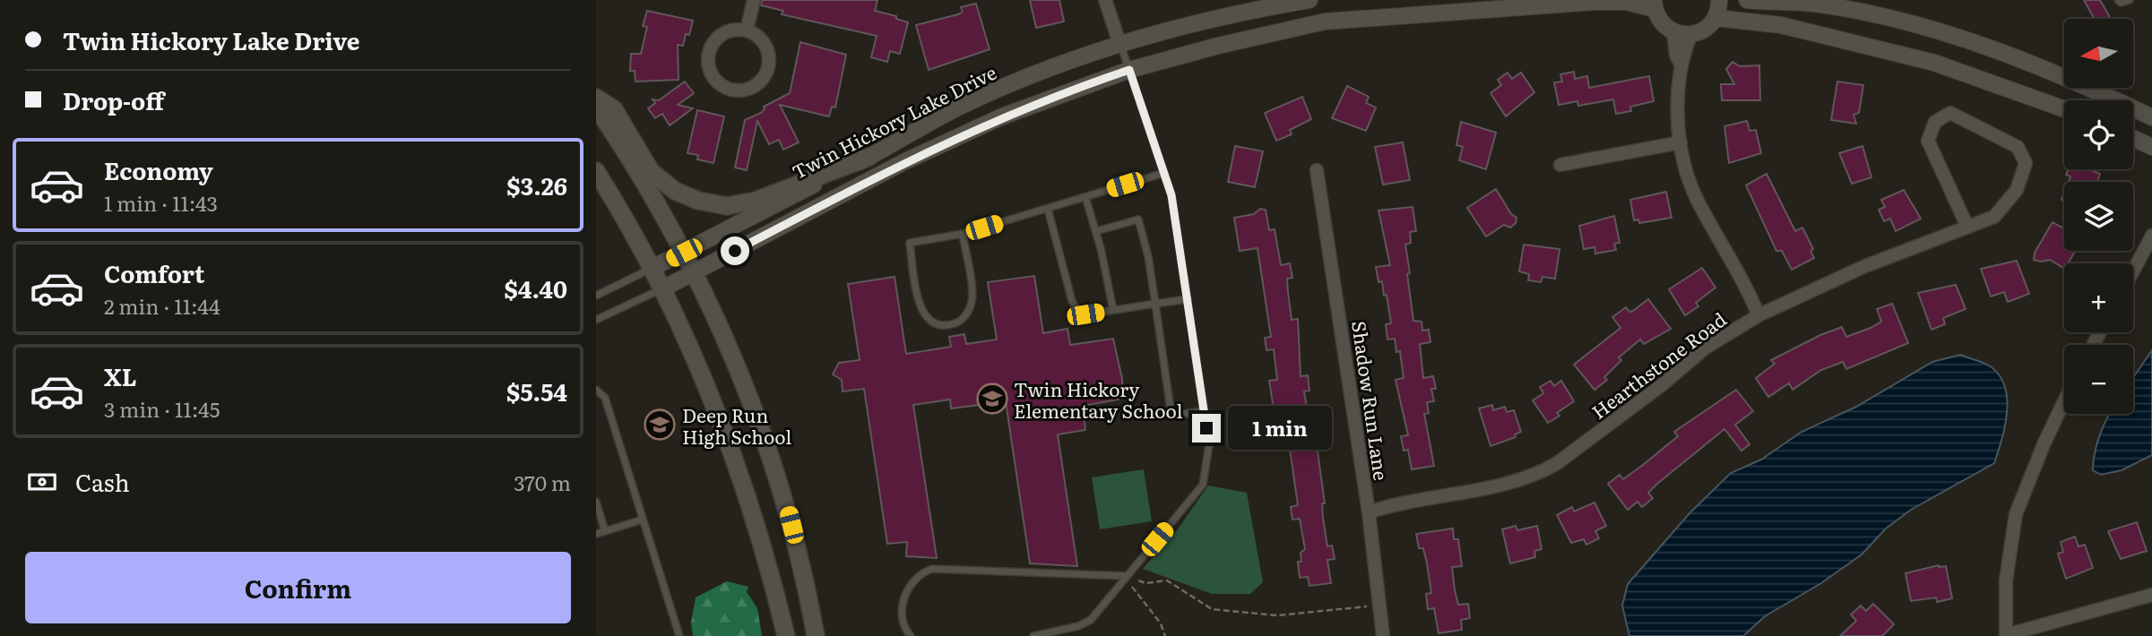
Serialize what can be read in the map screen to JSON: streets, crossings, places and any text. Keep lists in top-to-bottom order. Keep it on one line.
{"streets":{"street":["Twin Hickory Lake Drive","Hearthstone Road","Shadow Run Lane"]},"crossings":[["Hearthstone Road","Shadow Run Lane"]],"places":{"school or university":["Twin Hickory Elementary School","Deep Run High School"]},"north":"left","page":{"banner":["Twin Hickory Lake Drive","Drop-off"],"map_buttons":["+","−"],"list":[{"name":"Economy","note":"1 min · 11:43","value":"$3.26"},{"name":"Comfort","note":"2 min · 11:44","value":"$4.40"},{"name":"XL","note":"3 min · 11:45","value":"$5.54"}],"bubble":"1 min","pay":["Cash","370 m"],"buttons":"Confirm"}}
